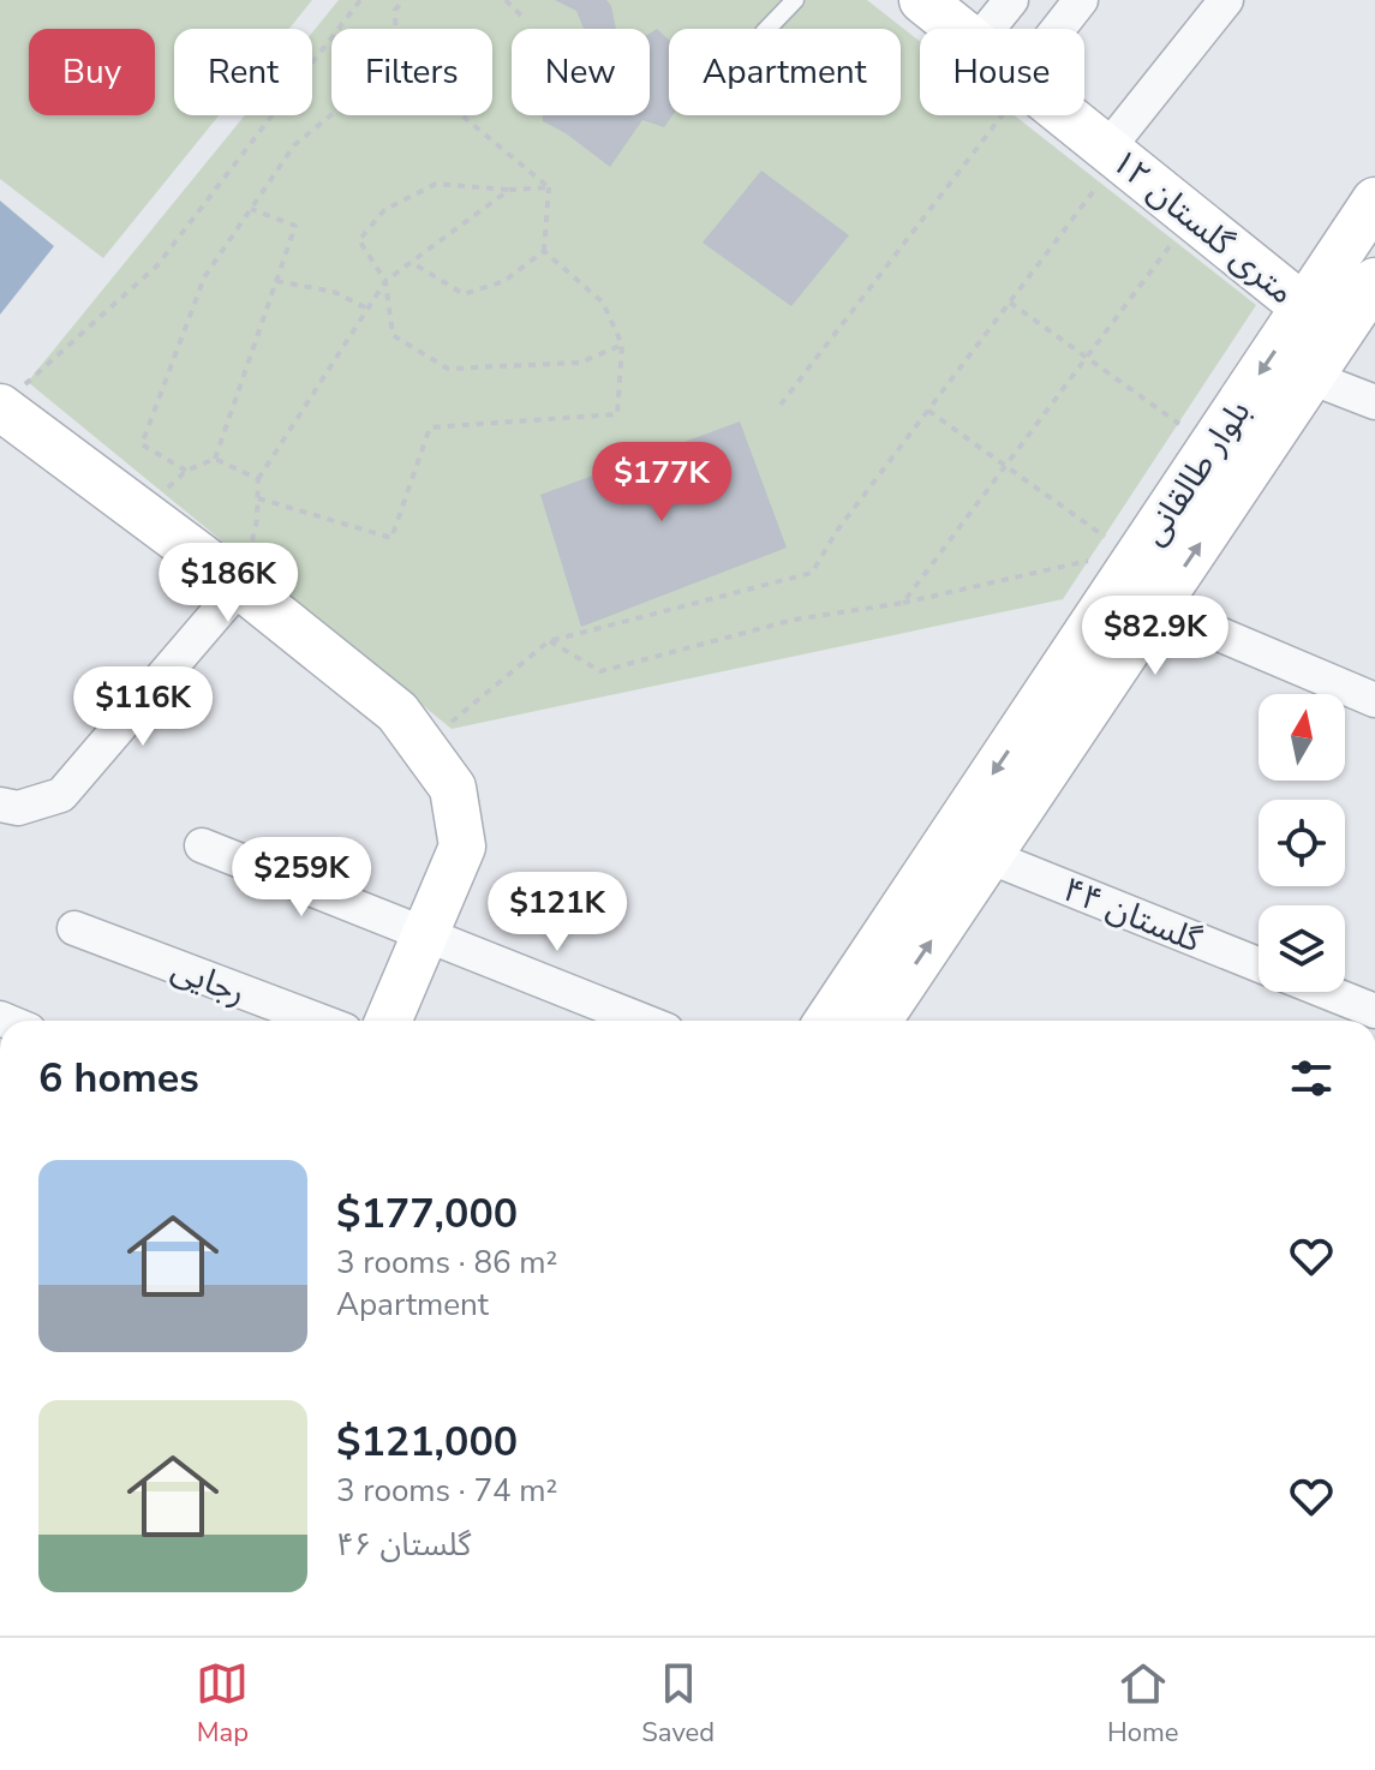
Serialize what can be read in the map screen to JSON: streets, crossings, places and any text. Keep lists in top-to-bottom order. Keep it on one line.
{"streets":{"main road":["۱۲ متری گلستان","بلوار طالقانی"],"street":["گلستان ۴۴","رجایی"]},"crossings":[["۱۲ متری گلستان","بلوار طالقانی"],["بلوار طالقانی","گلستان ۴۴"]],"north":"top","page":{"chip":["Buy","Rent","Filters","New","Apartment","House"],"price":["$177K","$186K","$82.9K","$116K","$259K","$121K"],"heading":"6 homes","list":[{"name":"$177,000","note":"3 rooms · 86 m² · Apartment"},{"name":"$121,000","note":"3 rooms · 74 m² · گلستان ۴۶"}],"tabs":["Map","Saved","Home"]}}
